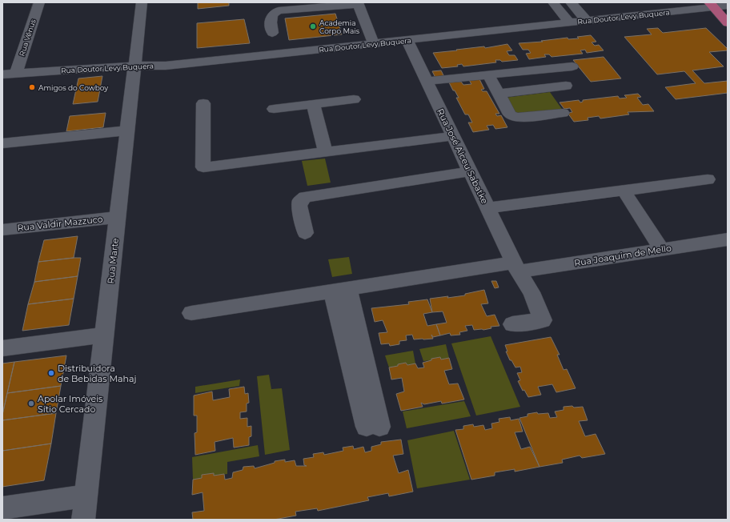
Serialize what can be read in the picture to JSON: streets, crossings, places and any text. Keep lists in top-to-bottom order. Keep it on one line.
{"streets":{"street":["Rua Doutor Levy Buquera","Rua Vênus","Rua José Alceu Sabatke","Rua Valdir Mazzuco","Rua Joaquim de Mello","Rua Marte"]},"crossings":[["Rua Doutor Levy Buquera","Rua Vênus"],["Rua Doutor Levy Buquera","Rua José Alceu Sabatke"],["Rua Doutor Levy Buquera","Rua Marte"],["Rua José Alceu Sabatke","Rua Joaquim de Mello"],["Rua Valdir Mazzuco","Rua Marte"]],"places":["Academia Corpo Mais","Amigos do Cowboy","Distribuidora de Bebidas Mahaj","Apolar Imóveis Sítio Cercado"]}
